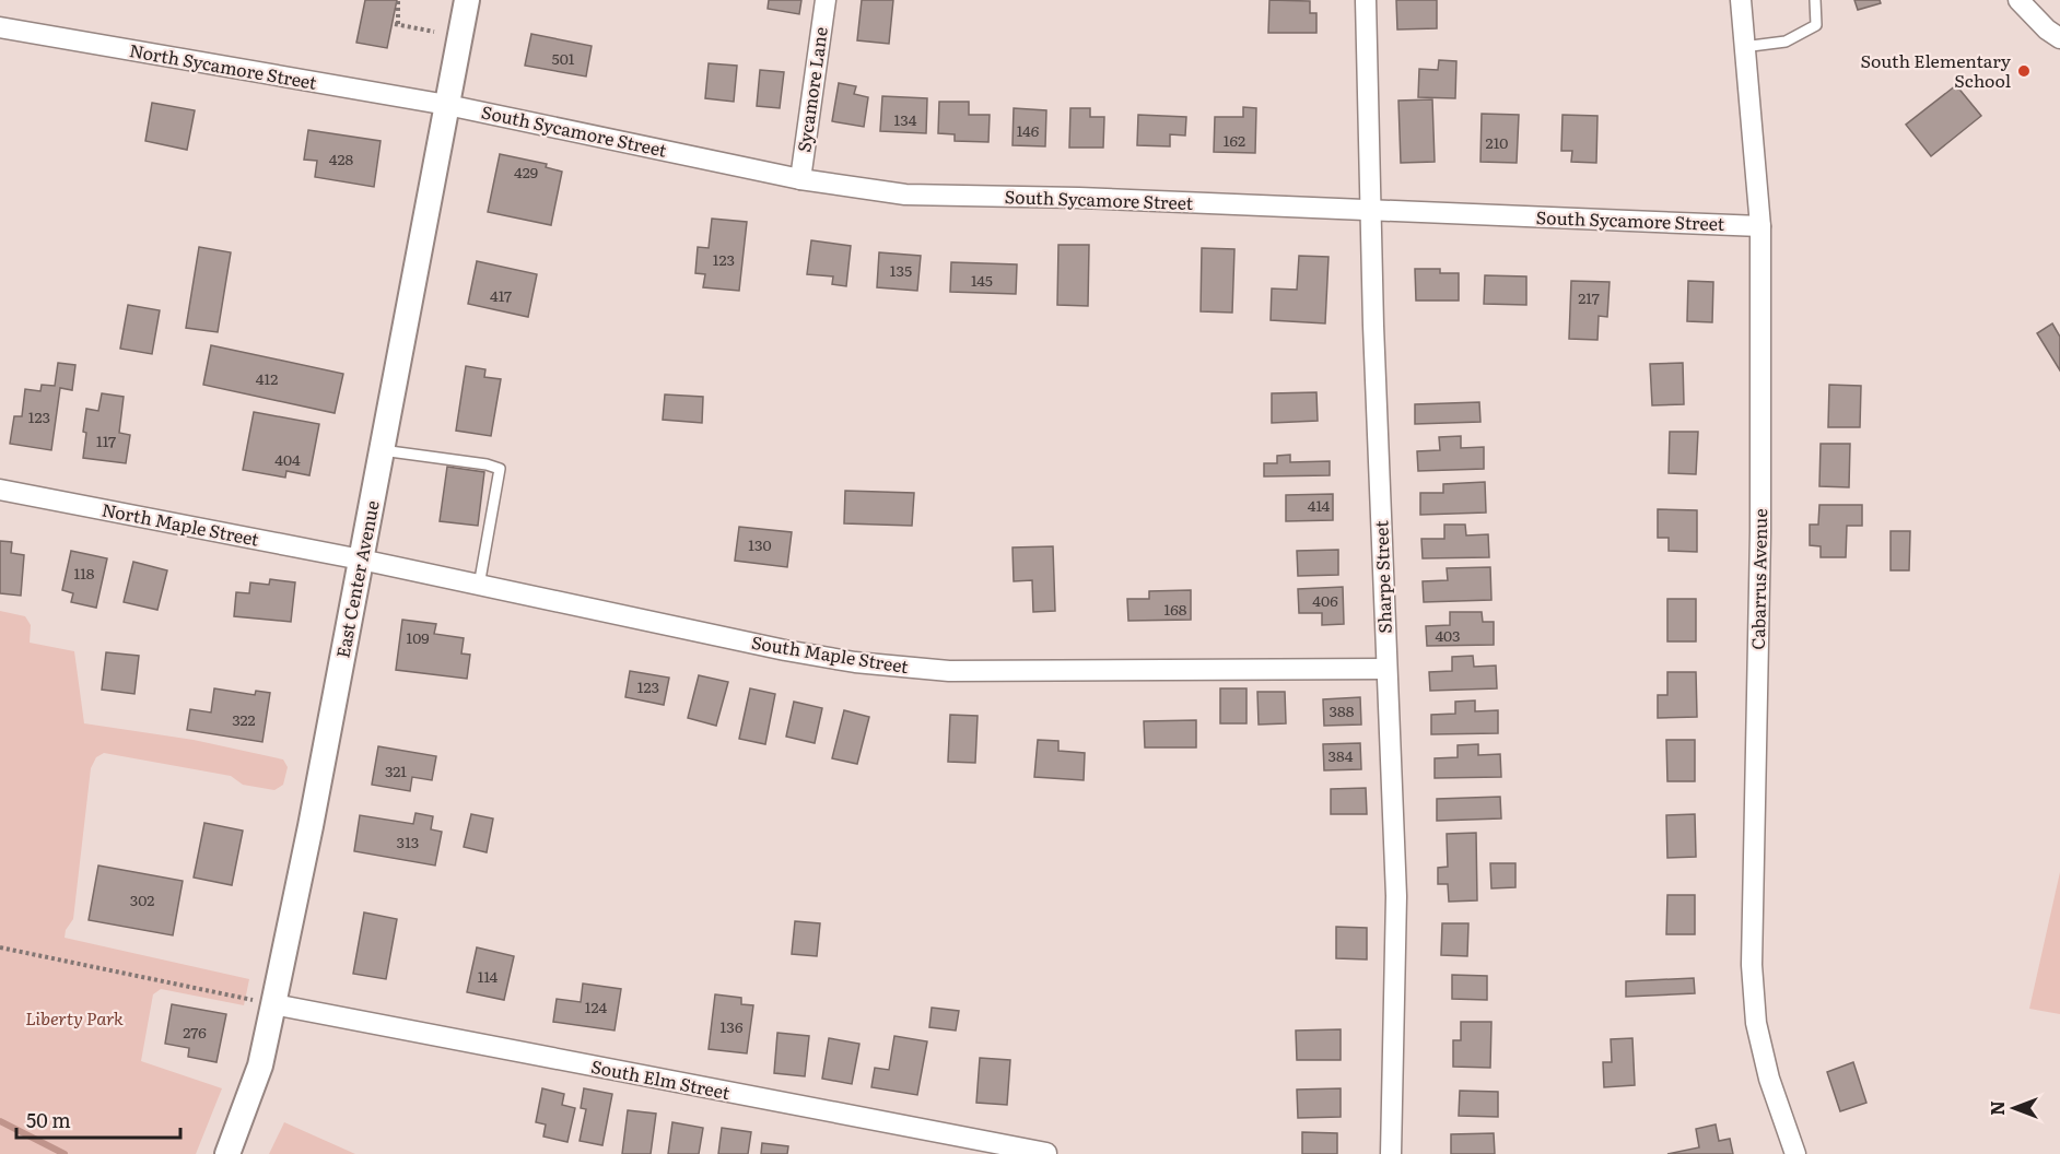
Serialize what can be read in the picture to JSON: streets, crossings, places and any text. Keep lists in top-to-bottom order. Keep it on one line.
{"streets":{"street":["North Sycamore Street","Sycamore Lane","South Sycamore Street","North Maple Street","Sharpe Street","East Center Avenue","Cabarrus Avenue","South Maple Street","South Elm Street"]},"crossings":[["North Sycamore Street","South Sycamore Street"],["North Sycamore Street","East Center Avenue"],["Sycamore Lane","South Sycamore Street"],["South Sycamore Street","Sharpe Street"],["South Sycamore Street","East Center Avenue"],["South Sycamore Street","Cabarrus Avenue"],["North Maple Street","East Center Avenue"],["North Maple Street","South Maple Street"],["Sharpe Street","South Maple Street"],["East Center Avenue","South Maple Street"],["East Center Avenue","South Elm Street"]],"parks":["Liberty Park"],"places":["South Elementary School"],"house_numbers":["501","134","146","162","210","428","429","123","135","145","417","217","412","123","117","404","414","130","118","406","168","403","109","123","388","322","384","321","313","302","114","124","136","276"],"scale_bar":"50 m","north":"left"}
